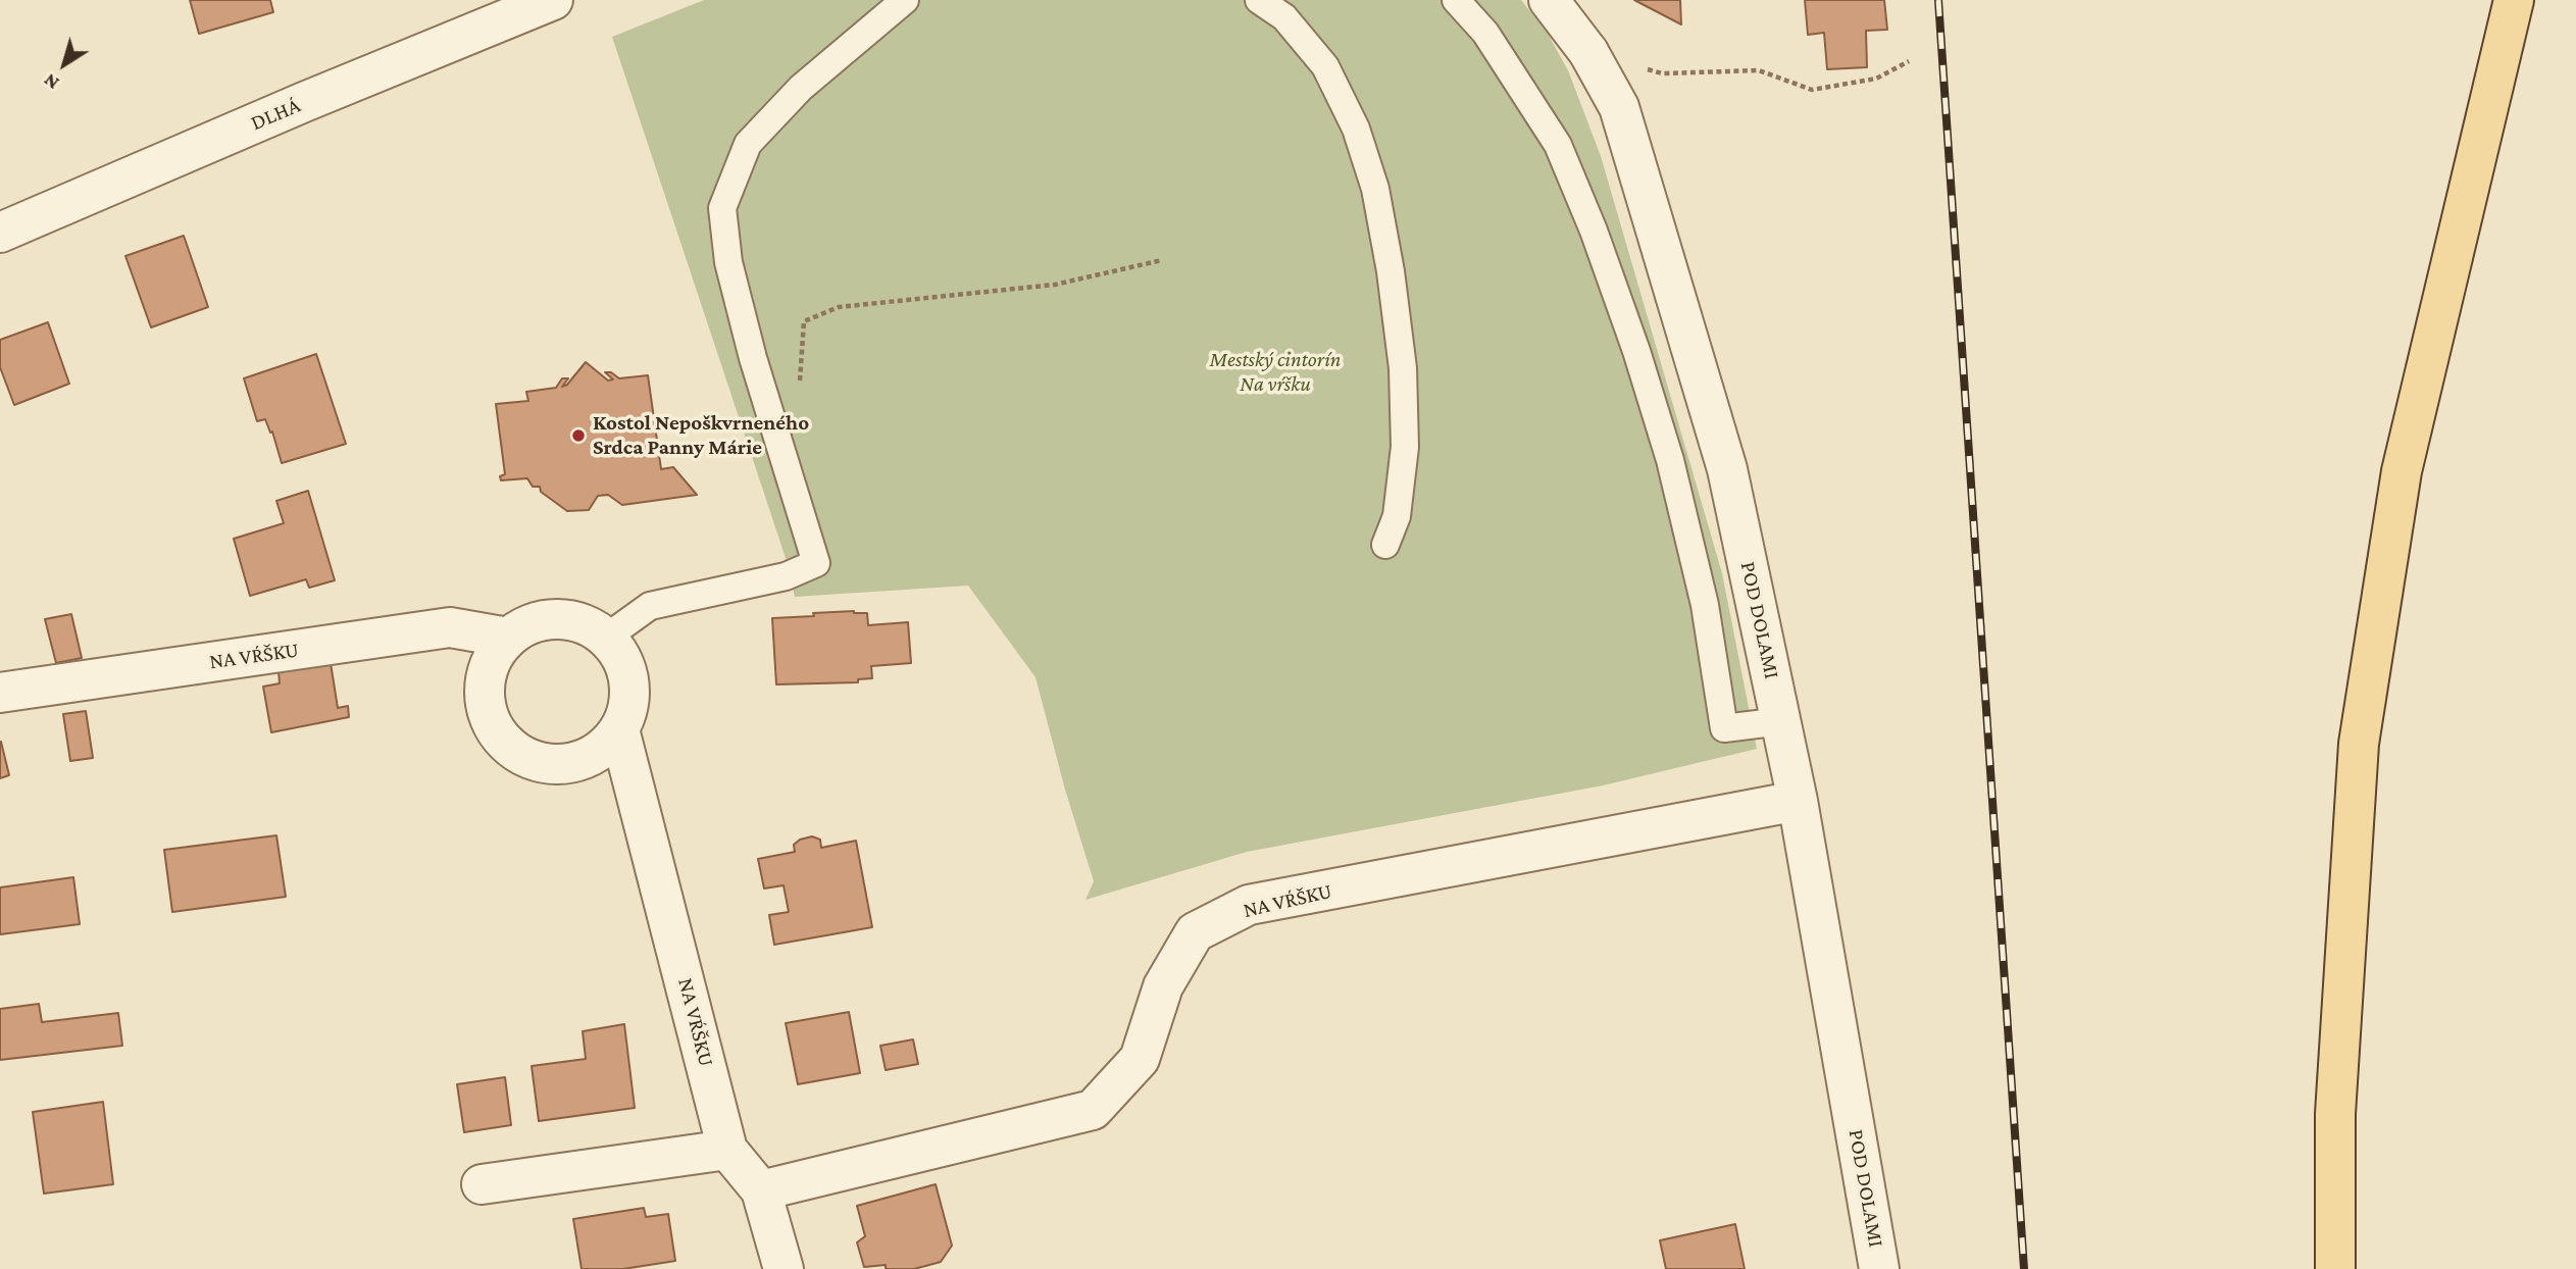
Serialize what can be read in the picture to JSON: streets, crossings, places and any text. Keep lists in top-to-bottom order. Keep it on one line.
{"streets":{"street":["DLHÁ","POD DOLAMI","NA VŔŠKU"]},"crossings":[["POD DOLAMI","NA VŔŠKU"]],"parks":["Mestský cintorín Na vŕšku"],"places":["Kostol Nepoškvrneného Srdca Panny Márie"],"north":"bottom left"}
